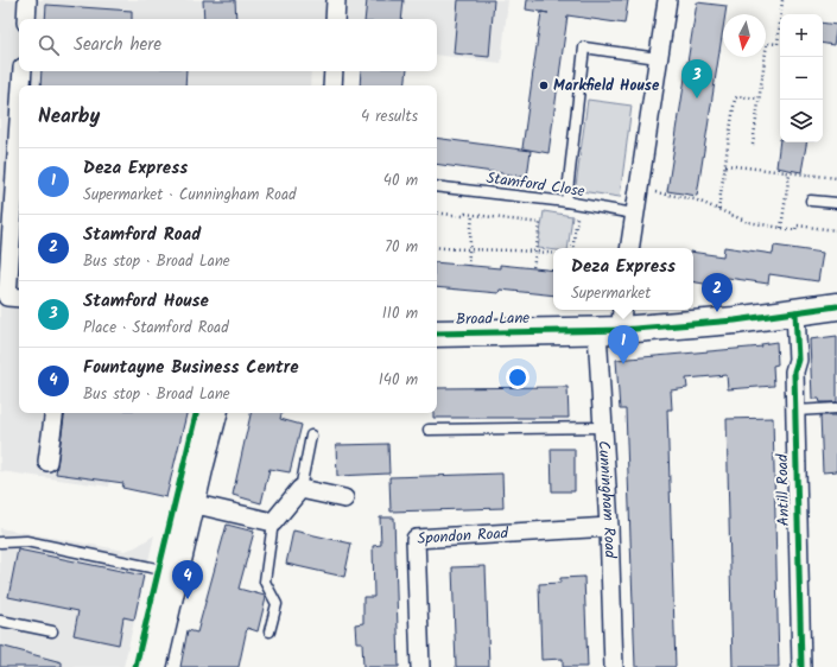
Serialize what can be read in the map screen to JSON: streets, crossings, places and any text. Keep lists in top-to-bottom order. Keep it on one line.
{"streets":{"main road":["Broad Lane"],"street":["Antill Road","Cunningham Road","Spondon Road"],"lane":["Stamford Close"]},"crossings":[["Broad Lane","Antill Road"],["Broad Lane","Cunningham Road"],["Cunningham Road","Spondon Road"]],"places":["Markfield House"],"north":"bottom","page":{"map_buttons":["+","−"],"search":"Search here","pins":["3","2","1","4"],"heading":["Nearby","4 results"],"list":[{"mark":"1","name":"Deza Express","note":"Supermarket · Cunningham Road","value":"40 m"},{"mark":"2","name":"Stamford Road","note":"Bus stop · Broad Lane","value":"70 m"},{"mark":"3","name":"Stamford House","note":"Place · Stamford Road","value":"110 m"},{"mark":"4","name":"Fountayne Business Centre","note":"Bus stop · Broad Lane","value":"140 m"}],"popup":["Deza Express","Supermarket"]}}
